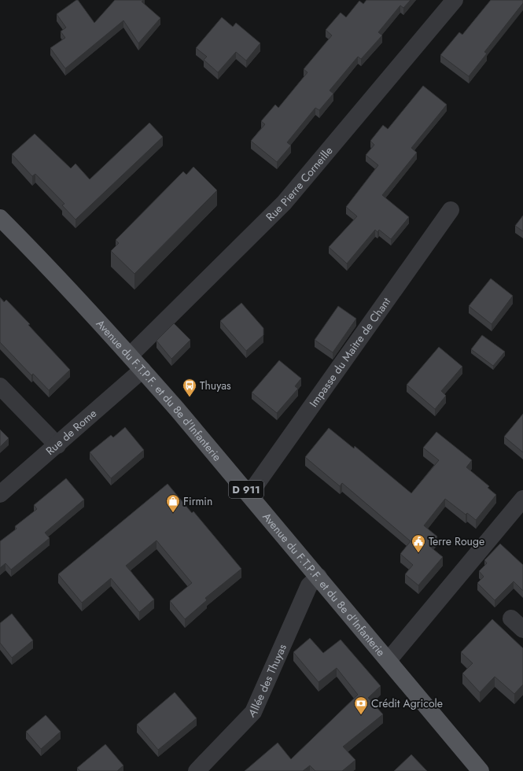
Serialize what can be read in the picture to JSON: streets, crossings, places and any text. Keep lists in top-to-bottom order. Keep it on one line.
{"streets":{"main road":["Avenue du F.T.P.F. et du 8e d'Infanterie","D 911"],"street":["Rue Pierre Corneille","Impasse du Maitre de Chant","Rue de Rome","Allée des Thuyas"]},"crossings":[["Rue Pierre Corneille","Avenue du F.T.P.F. et du 8e d'Infanterie"],["Impasse du Maitre de Chant","Avenue du F.T.P.F. et du 8e d'Infanterie"],["Avenue du F.T.P.F. et du 8e d'Infanterie","Rue de Rome"],["Avenue du F.T.P.F. et du 8e d'Infanterie","Allée des Thuyas"]],"places":{"bus stop":["Thuyas"],"shop":["Firmin"],"public building":["Terre Rouge"],"bank":["Crédit Agricole"]}}
